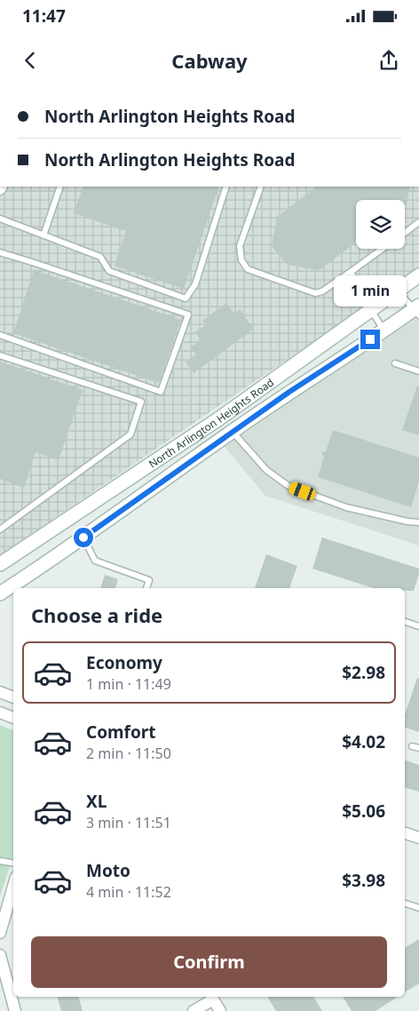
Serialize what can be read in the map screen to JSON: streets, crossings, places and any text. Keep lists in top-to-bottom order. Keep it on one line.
{"streets":{"main road":["North Arlington Heights Road"]},"page":{"status":"11:47","header":"Cabway","banner":["North Arlington Heights Road","North Arlington Heights Road"],"bubble":"1 min","heading":"Choose a ride","list":[{"name":"Economy","note":"1 min · 11:49","value":"$2.98"},{"name":"Comfort","note":"2 min · 11:50","value":"$4.02"},{"name":"XL","note":"3 min · 11:51","value":"$5.06"},{"name":"Moto","note":"4 min · 11:52","value":"$3.98"}],"buttons":"Confirm"}}
